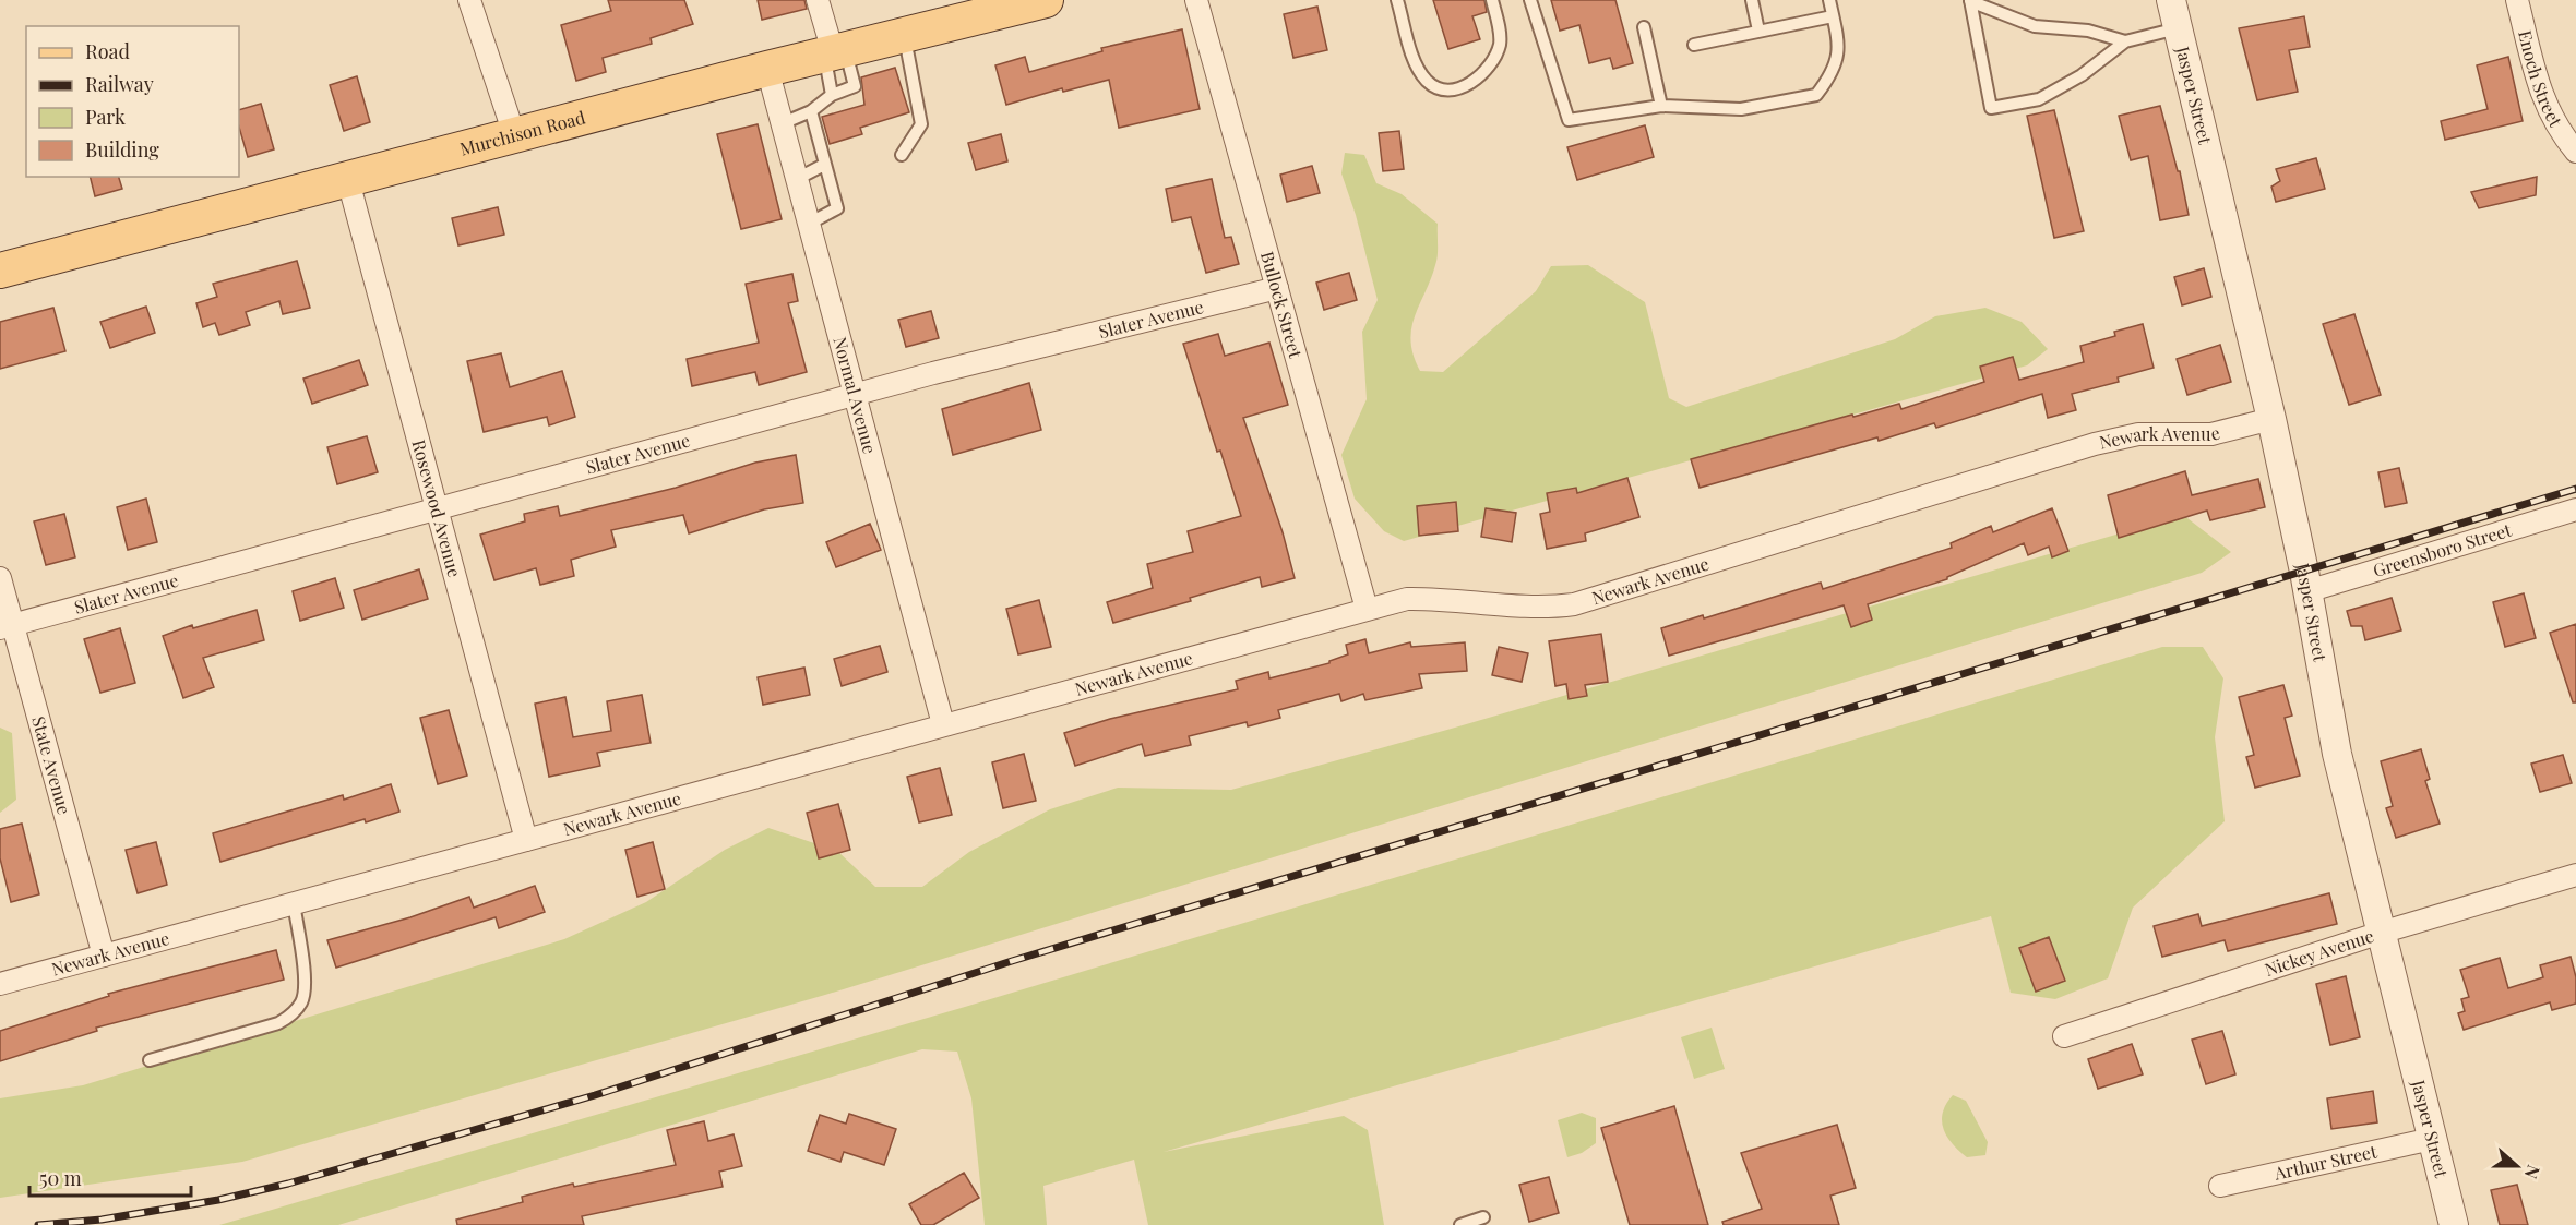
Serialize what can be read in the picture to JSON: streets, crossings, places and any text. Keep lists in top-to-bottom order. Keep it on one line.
{"streets":{"main road":["Murchison Road"],"street":["Enoch Street","Jasper Street","Bullock Street","Slater Avenue","Normal Avenue","Newark Avenue","Rosewood Avenue","Greensboro Street","State Avenue","Nickey Avenue","Arthur Street"]},"crossings":[["Jasper Street","Newark Avenue"],["Jasper Street","Greensboro Street"],["Jasper Street","Nickey Avenue"],["Jasper Street","Arthur Street"],["Murchison Road","Normal Avenue"],["Murchison Road","Rosewood Avenue"],["Bullock Street","Slater Avenue"],["Bullock Street","Newark Avenue"],["Slater Avenue","Normal Avenue"],["Slater Avenue","Rosewood Avenue"],["Slater Avenue","State Avenue"],["Normal Avenue","Newark Avenue"],["Newark Avenue","Rosewood Avenue"],["Newark Avenue","State Avenue"]],"legend":["Road","Railway","Park","Building"],"scale_bar":"50 m","north":"right"}
